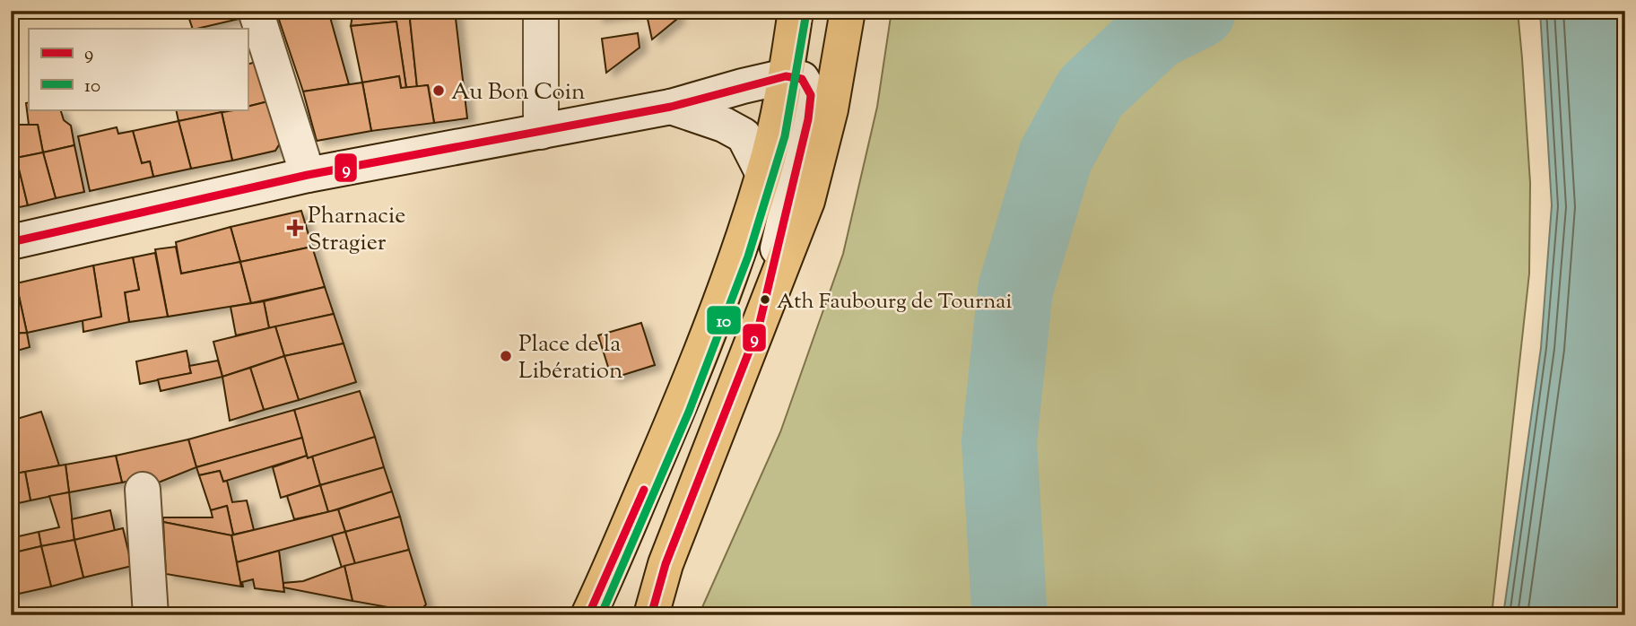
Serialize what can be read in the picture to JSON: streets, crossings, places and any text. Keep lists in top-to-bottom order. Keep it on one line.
{"places":{"other":["Au Bon Coin","Ath Faubourg de Tournai","Place de la Libération"],"health":["Pharnacie Stragier"]},"lines":["transit line 10","transit line 9"],"legend":["9","10"]}
